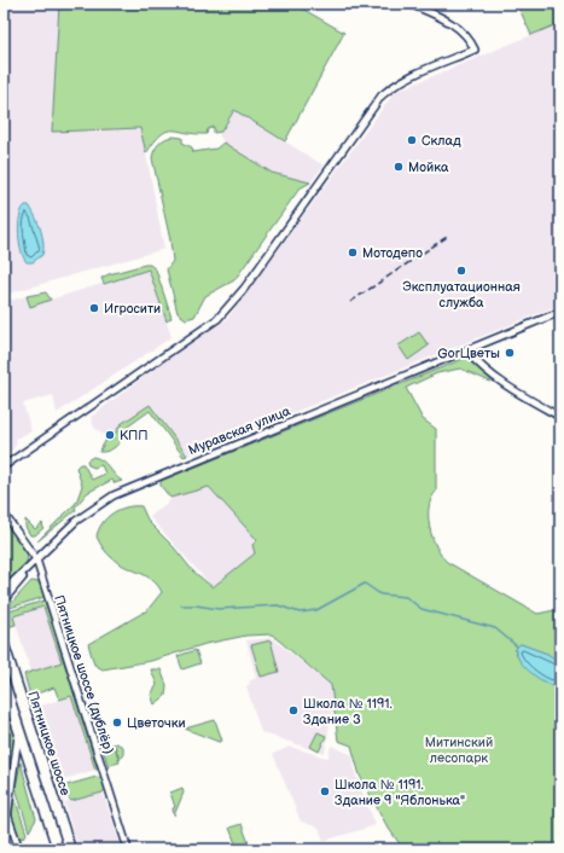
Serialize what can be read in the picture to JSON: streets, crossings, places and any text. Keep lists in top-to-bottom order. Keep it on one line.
{"streets":{"main road":["Пятницкое шоссе"],"street":["Муравская улица","Пятницкое шоссе (дублёр)"]},"crossings":[["Муравская улица","Пятницкое шоссе (дублёр)"]],"parks":["Митинский лесопарк"],"places":["Склад","Мойка","Мотодепо","Эксплуатационная служба","Игросити","GorЦветы","КПП","Школа № 1191. Здание 3","Цветочки","Школа № 1191. Здание 9 \"Яблонька\""]}
